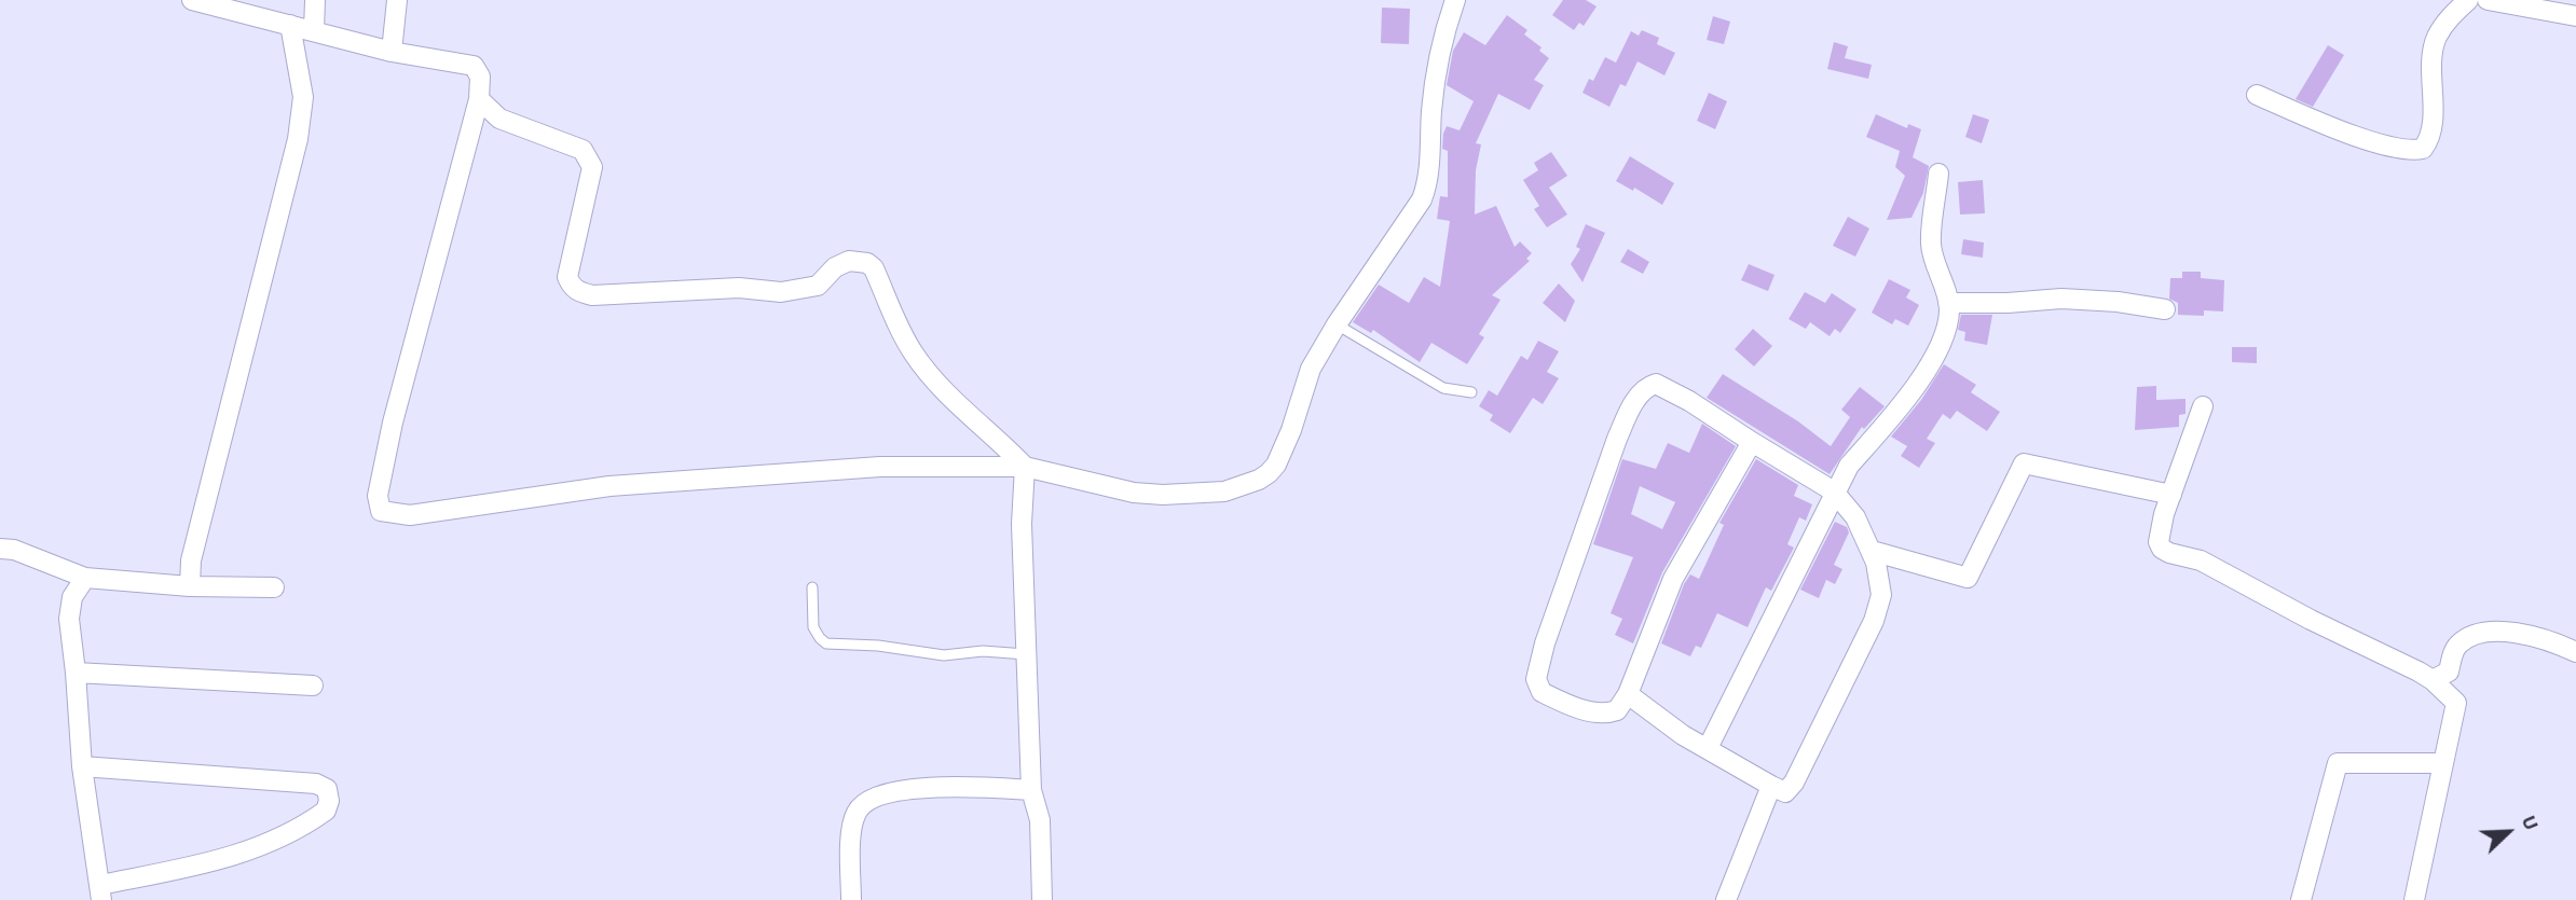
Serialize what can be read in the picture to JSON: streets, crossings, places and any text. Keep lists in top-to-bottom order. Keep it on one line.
{"north":"top right"}
